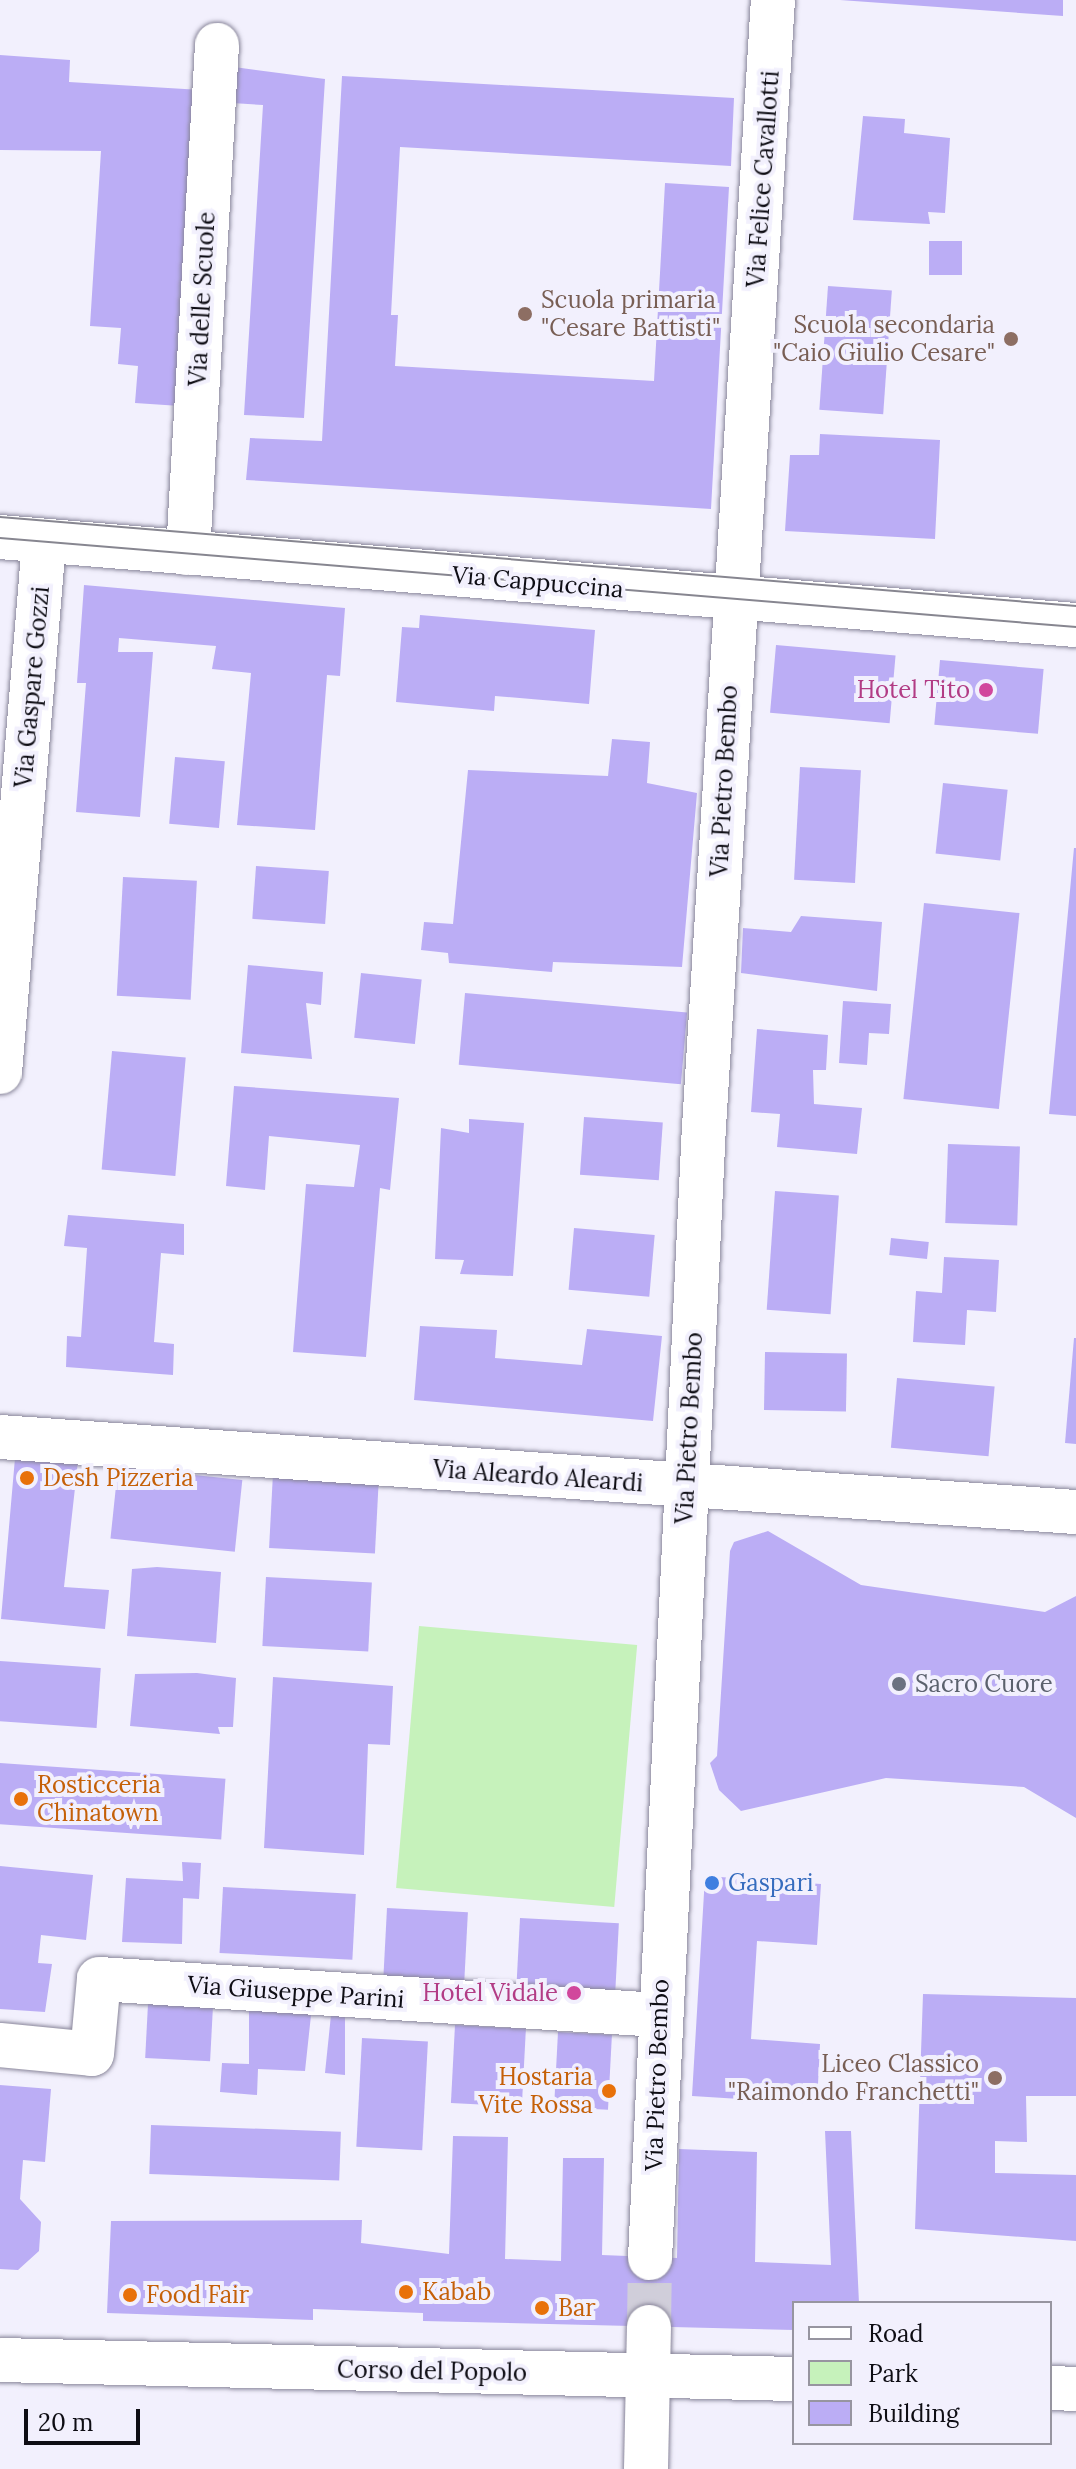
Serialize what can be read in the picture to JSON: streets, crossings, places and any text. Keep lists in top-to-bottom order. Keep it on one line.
{"streets":{"street":["Via Felice Cavallotti","Via delle Scuole","Via Cappuccina","Via Gaspare Gozzi","Via Pietro Bembo","Via Aleardo Aleardi","Via Giuseppe Parini","Corso del Popolo"]},"crossings":[["Via Felice Cavallotti","Via Cappuccina"],["Via Felice Cavallotti","Via Pietro Bembo"],["Via delle Scuole","Via Cappuccina"],["Via Cappuccina","Via Gaspare Gozzi"],["Via Cappuccina","Via Pietro Bembo"],["Via Pietro Bembo","Via Aleardo Aleardi"],["Via Pietro Bembo","Via Giuseppe Parini"]],"places":["Scuola primaria \"Cesare Battisti\"","Scuola secondaria \"Caio Giulio Cesare\"","Hotel Tito","Desh Pizzeria","Sacro Cuore","Rosticceria Chinatown","Gaspari","Hotel Vidale","Liceo Classico \"Raimondo Franchetti\"","Hostaria Vite Rossa","Kabab","Food Fair","Bar"],"legend":["Road","Park","Building"],"scale_bar":"20 m"}
